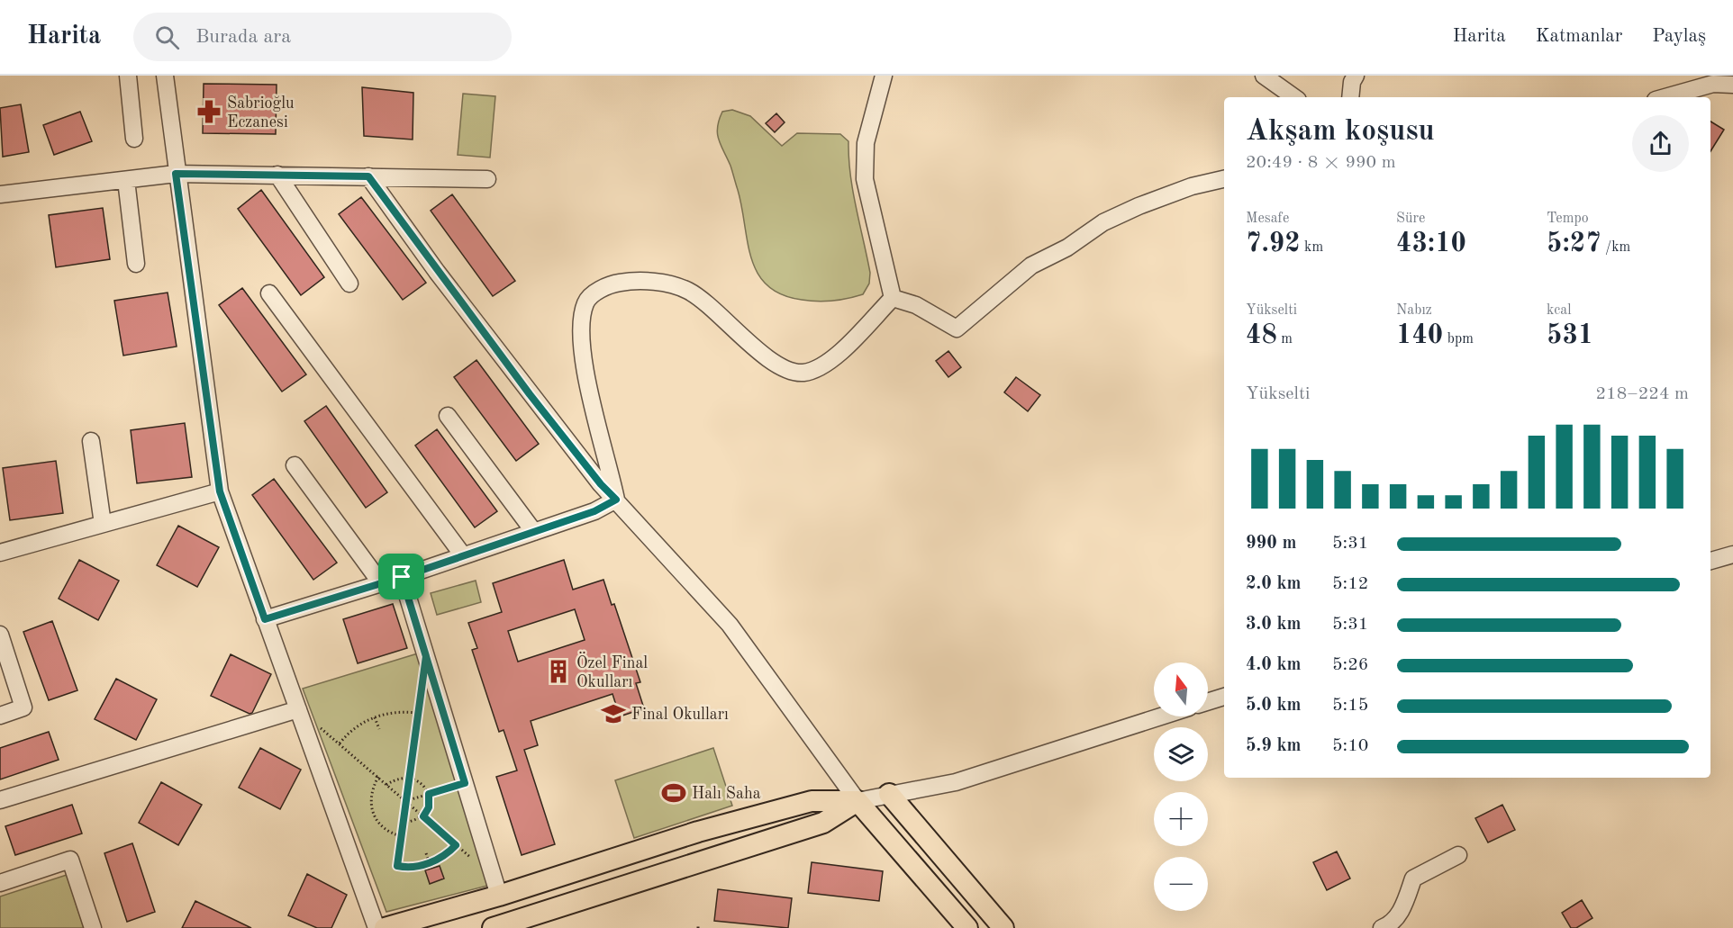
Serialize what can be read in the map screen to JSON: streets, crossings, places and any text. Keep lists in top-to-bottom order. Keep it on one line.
{"places":{"pharmacy":["Sabrioğlu Eczanesi"],"building":["Özel Final Okulları"],"school or university":["Final Okulları"],"sports":["Halı Saha"]},"north":"top","page":{"header":"Harita","search":"Burada ara","nav":["Harita","Katmanlar","Paylaş"],"heading":["Akşam koşusu","20:49 · 8 × 990 m"],"stats":[["Mesafe","7.92 km"],["Süre","43:10"],["Tempo","5:27 /km"],["Yükselti","48 m"],["Nabız","140 bpm"],["kcal","531"]],"chart":["Yükselti","218–224 m"],"list":[{"name":"990 m","note":"5:31"},{"name":"2.0 km","note":"5:12"},{"name":"3.0 km","note":"5:31"},{"name":"4.0 km","note":"5:26"},{"name":"5.0 km","note":"5:15"},{"name":"5.9 km","note":"5:10"}],"map_buttons":["+","−"]}}
